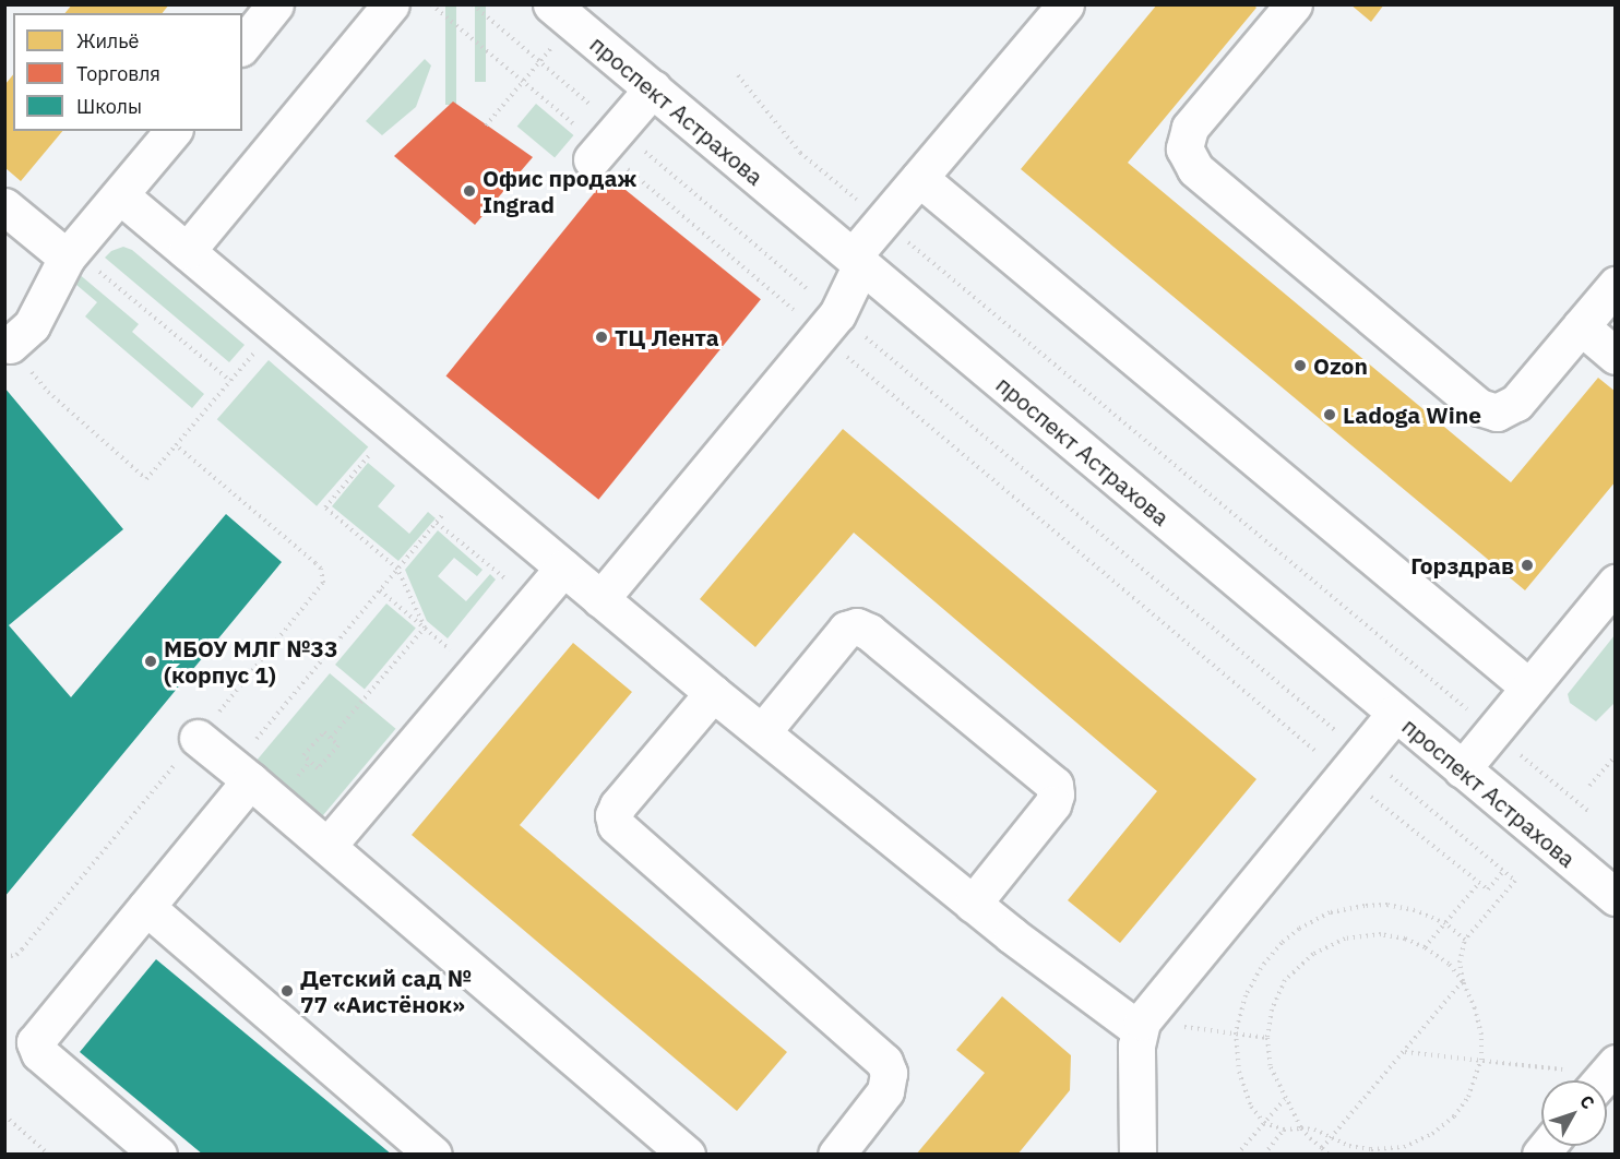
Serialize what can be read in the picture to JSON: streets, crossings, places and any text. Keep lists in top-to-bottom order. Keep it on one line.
{"streets":{"street":["проспект Астрахова"]},"places":["Офис продаж Ingrad","ТЦ Лента","Ozon","Ladoga Wine","Горздрав","МБОУ МЛГ №33 (корпус 1)","Детский сад № 77 «Аистёнок»"],"legend":["Жильё","Торговля","Школы"],"north":"top right"}
